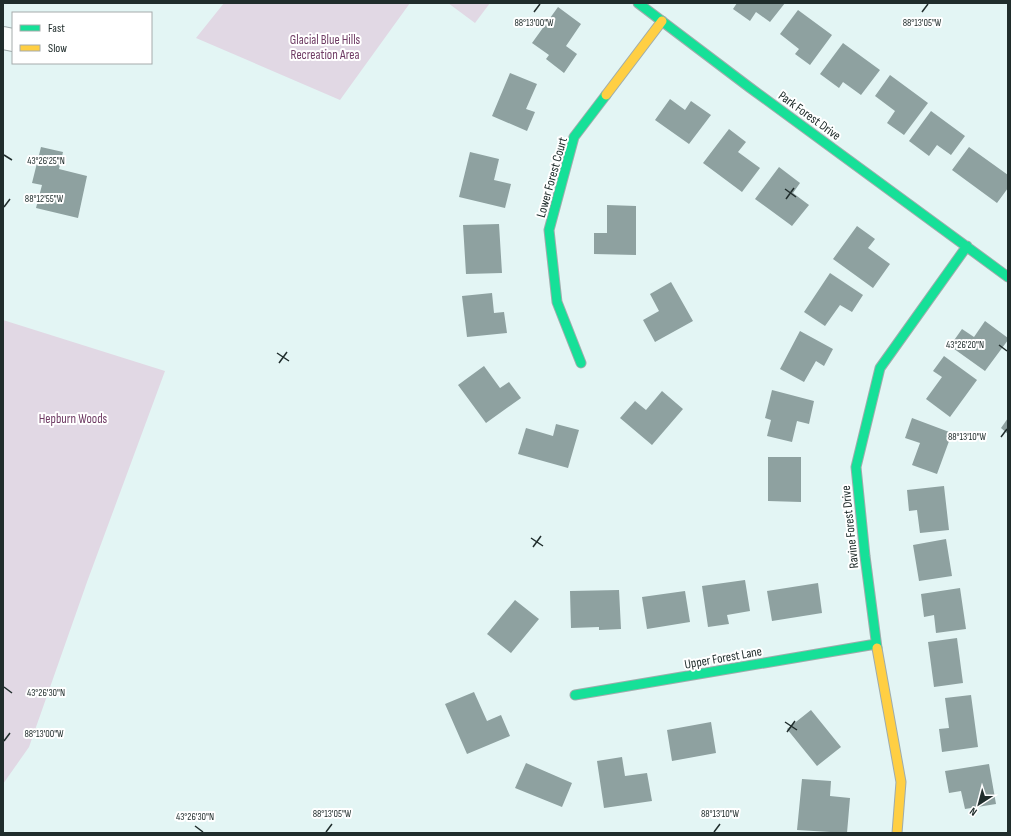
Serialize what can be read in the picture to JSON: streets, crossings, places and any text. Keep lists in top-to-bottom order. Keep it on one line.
{"streets":{"street":["Park Forest Drive","Lower Forest Court","Ravine Forest Drive","Upper Forest Lane"]},"crossings":[["Park Forest Drive","Lower Forest Court"],["Park Forest Drive","Ravine Forest Drive"],["Ravine Forest Drive","Upper Forest Lane"]],"parks":["Glacial Blue Hills Recreation Area","Hepburn Woods"],"legend":["Fast","Slow"],"north":"bottom left","coordinates":["88°13'00\"W","88°13'05\"W","43°26'25\"N","88°12'55\"W","43°26'20\"N","88°13'10\"W","43°26'30\"N"]}
